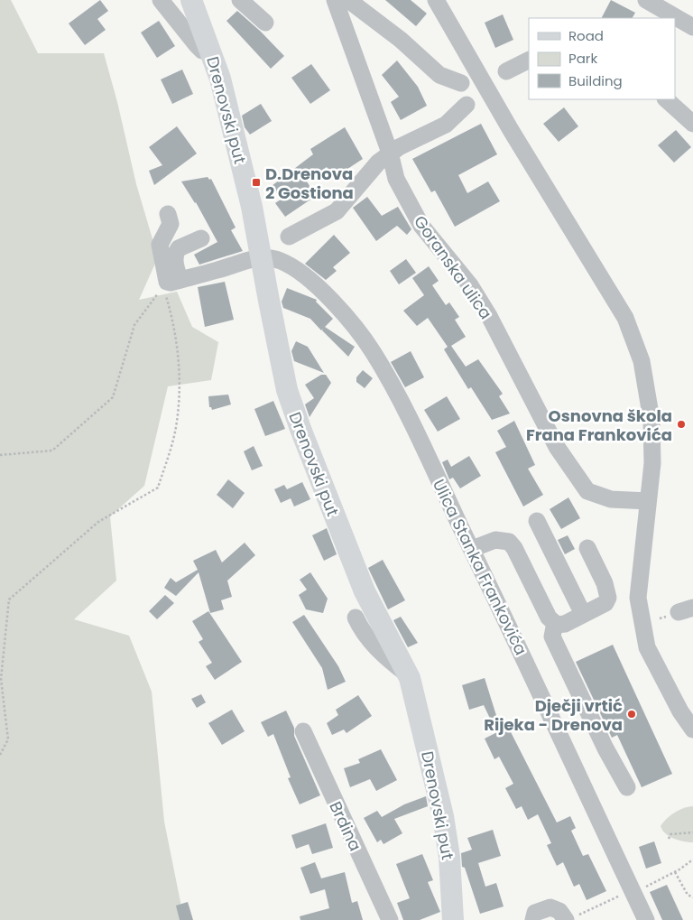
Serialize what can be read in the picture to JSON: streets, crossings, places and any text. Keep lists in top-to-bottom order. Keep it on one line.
{"streets":{"main road":["Drenovski put"],"street":["Goranska ulica","Ulica Stanka Frankovića","Brdina"]},"crossings":[["Drenovski put","Ulica Stanka Frankovića"]],"places":{"transit":["D.Drenova 2 Gostiona"],"other":["Osnovna škola Frana Frankovića","Dječji vrtić Rijeka - Drenova"]},"legend":["Road","Park","Building"]}
